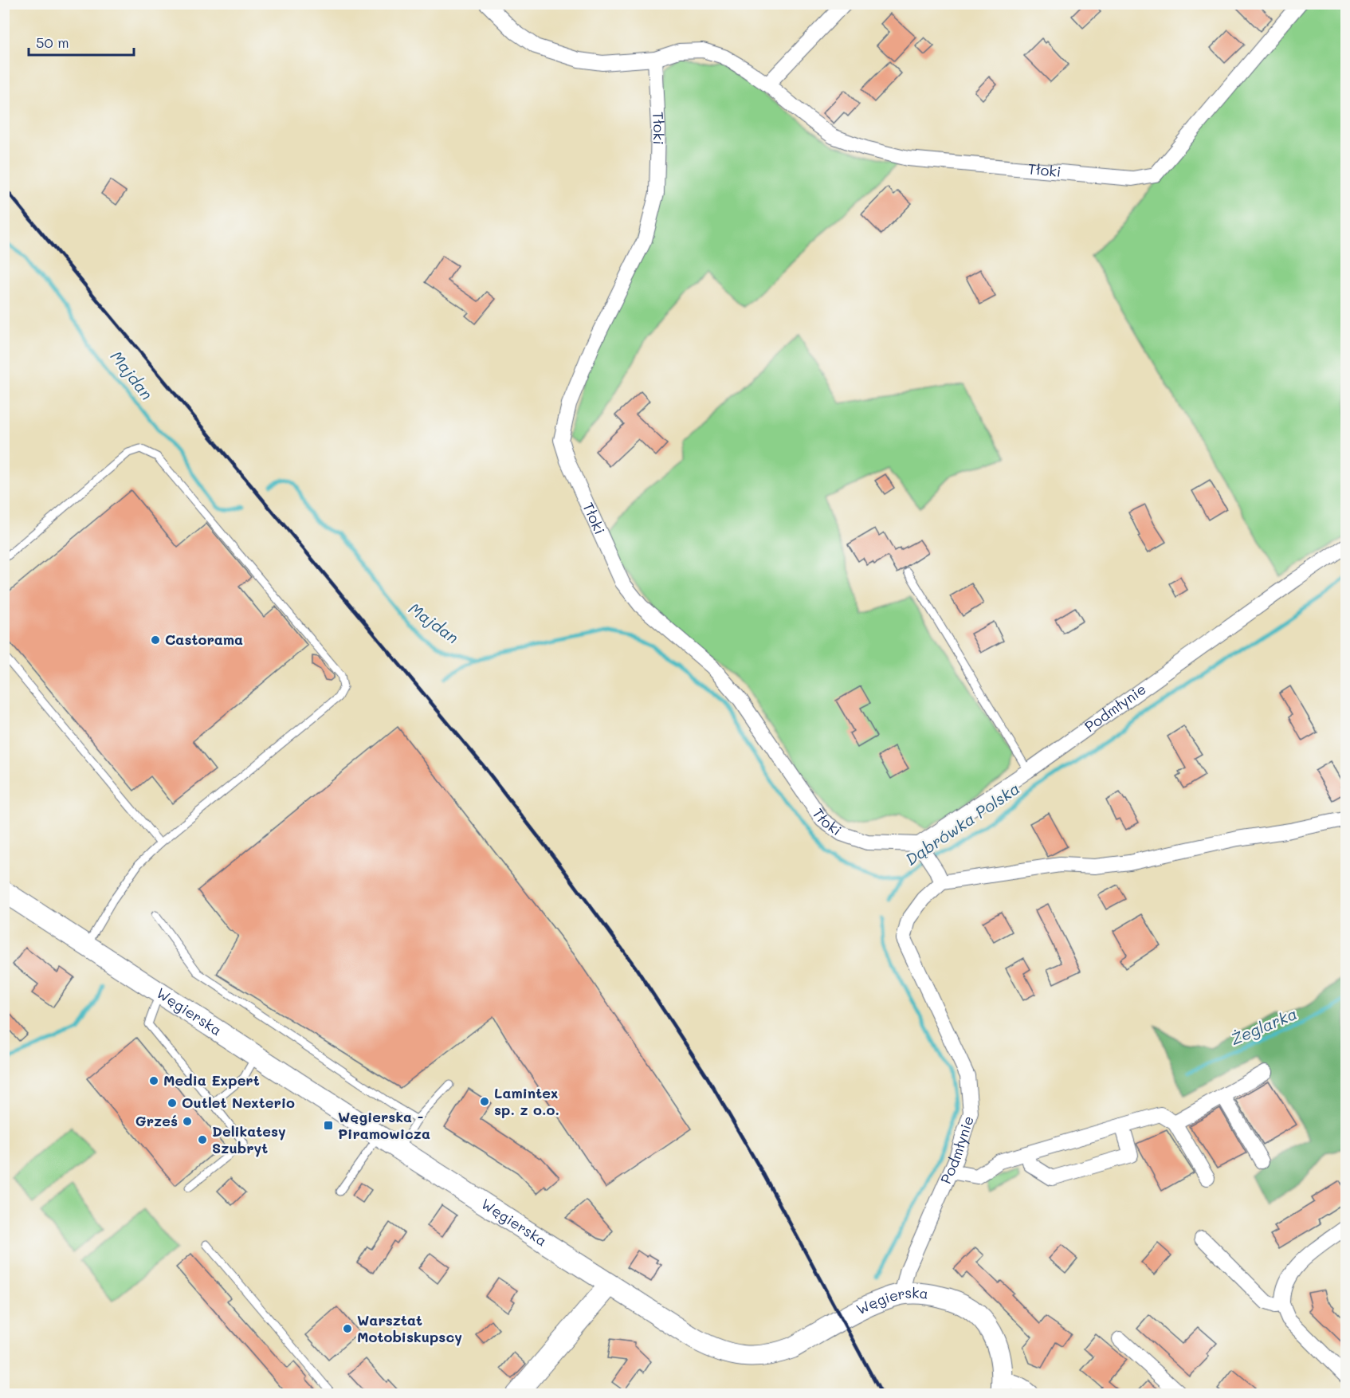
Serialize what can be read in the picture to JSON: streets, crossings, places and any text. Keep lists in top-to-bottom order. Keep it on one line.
{"streets":{"main road":["Węgierska"],"street":["Tłoki","Podmłynie"]},"crossings":[["Tłoki","Podmłynie"],["Podmłynie","Węgierska"]],"water":["Majdan","Dąbrówka Polska","Żeglarka"],"places":{"other":["Castorama","Media Expert","Lamintex sp. z o.o.","Outlet Nexterio","Grześ","Delikatesy Szubryt","Warsztat Motobiskupscy"],"transit":["Węgierska - Piramowicza"]},"scale_bar":"50 m"}
